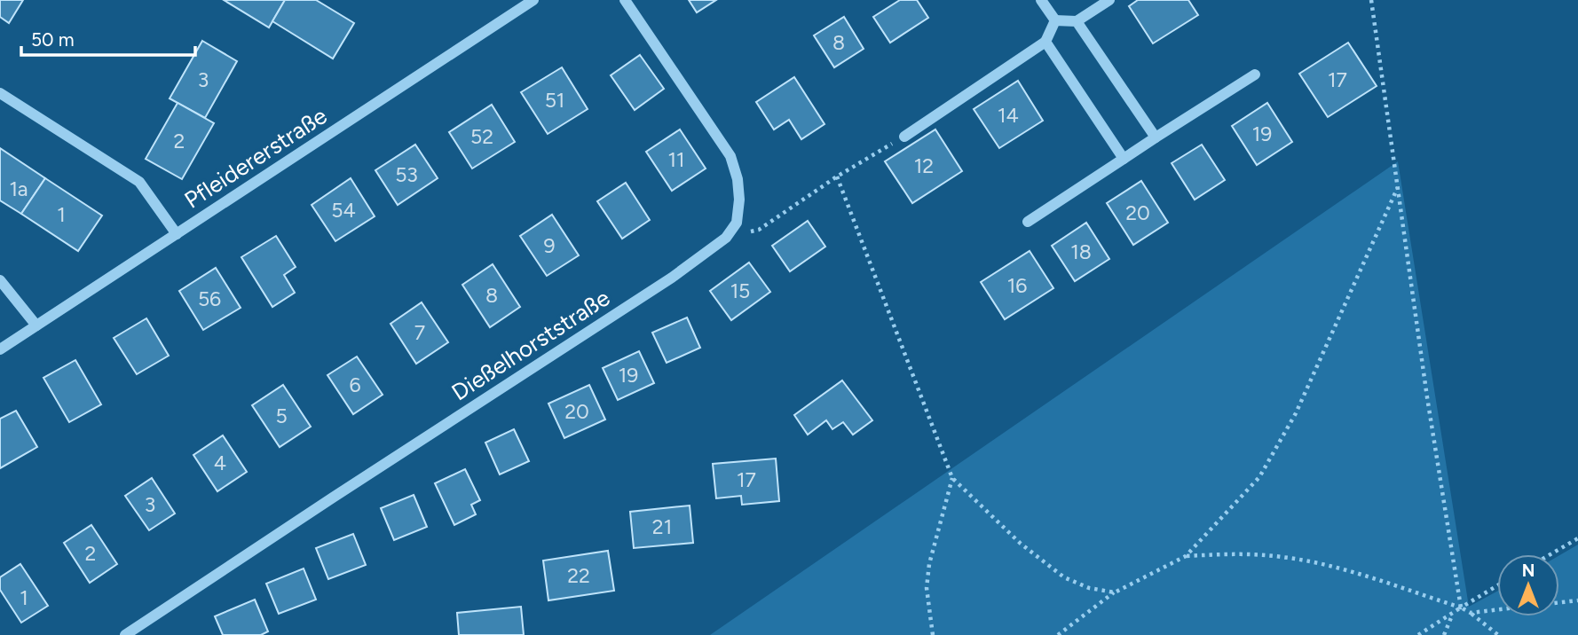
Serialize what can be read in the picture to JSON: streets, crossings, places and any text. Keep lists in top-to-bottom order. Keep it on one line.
{"streets":{"street":["Pfleidererstraße","Dießelhorststraße"]},"house_numbers":["8","3","17","51","14","19","52","2","11","12","53","1a","54","20","1","9","18","16","15","8","56","7","19","6","20","5","4","17","3","21","2","22","1"],"scale_bar":"50 m","north":"top"}
